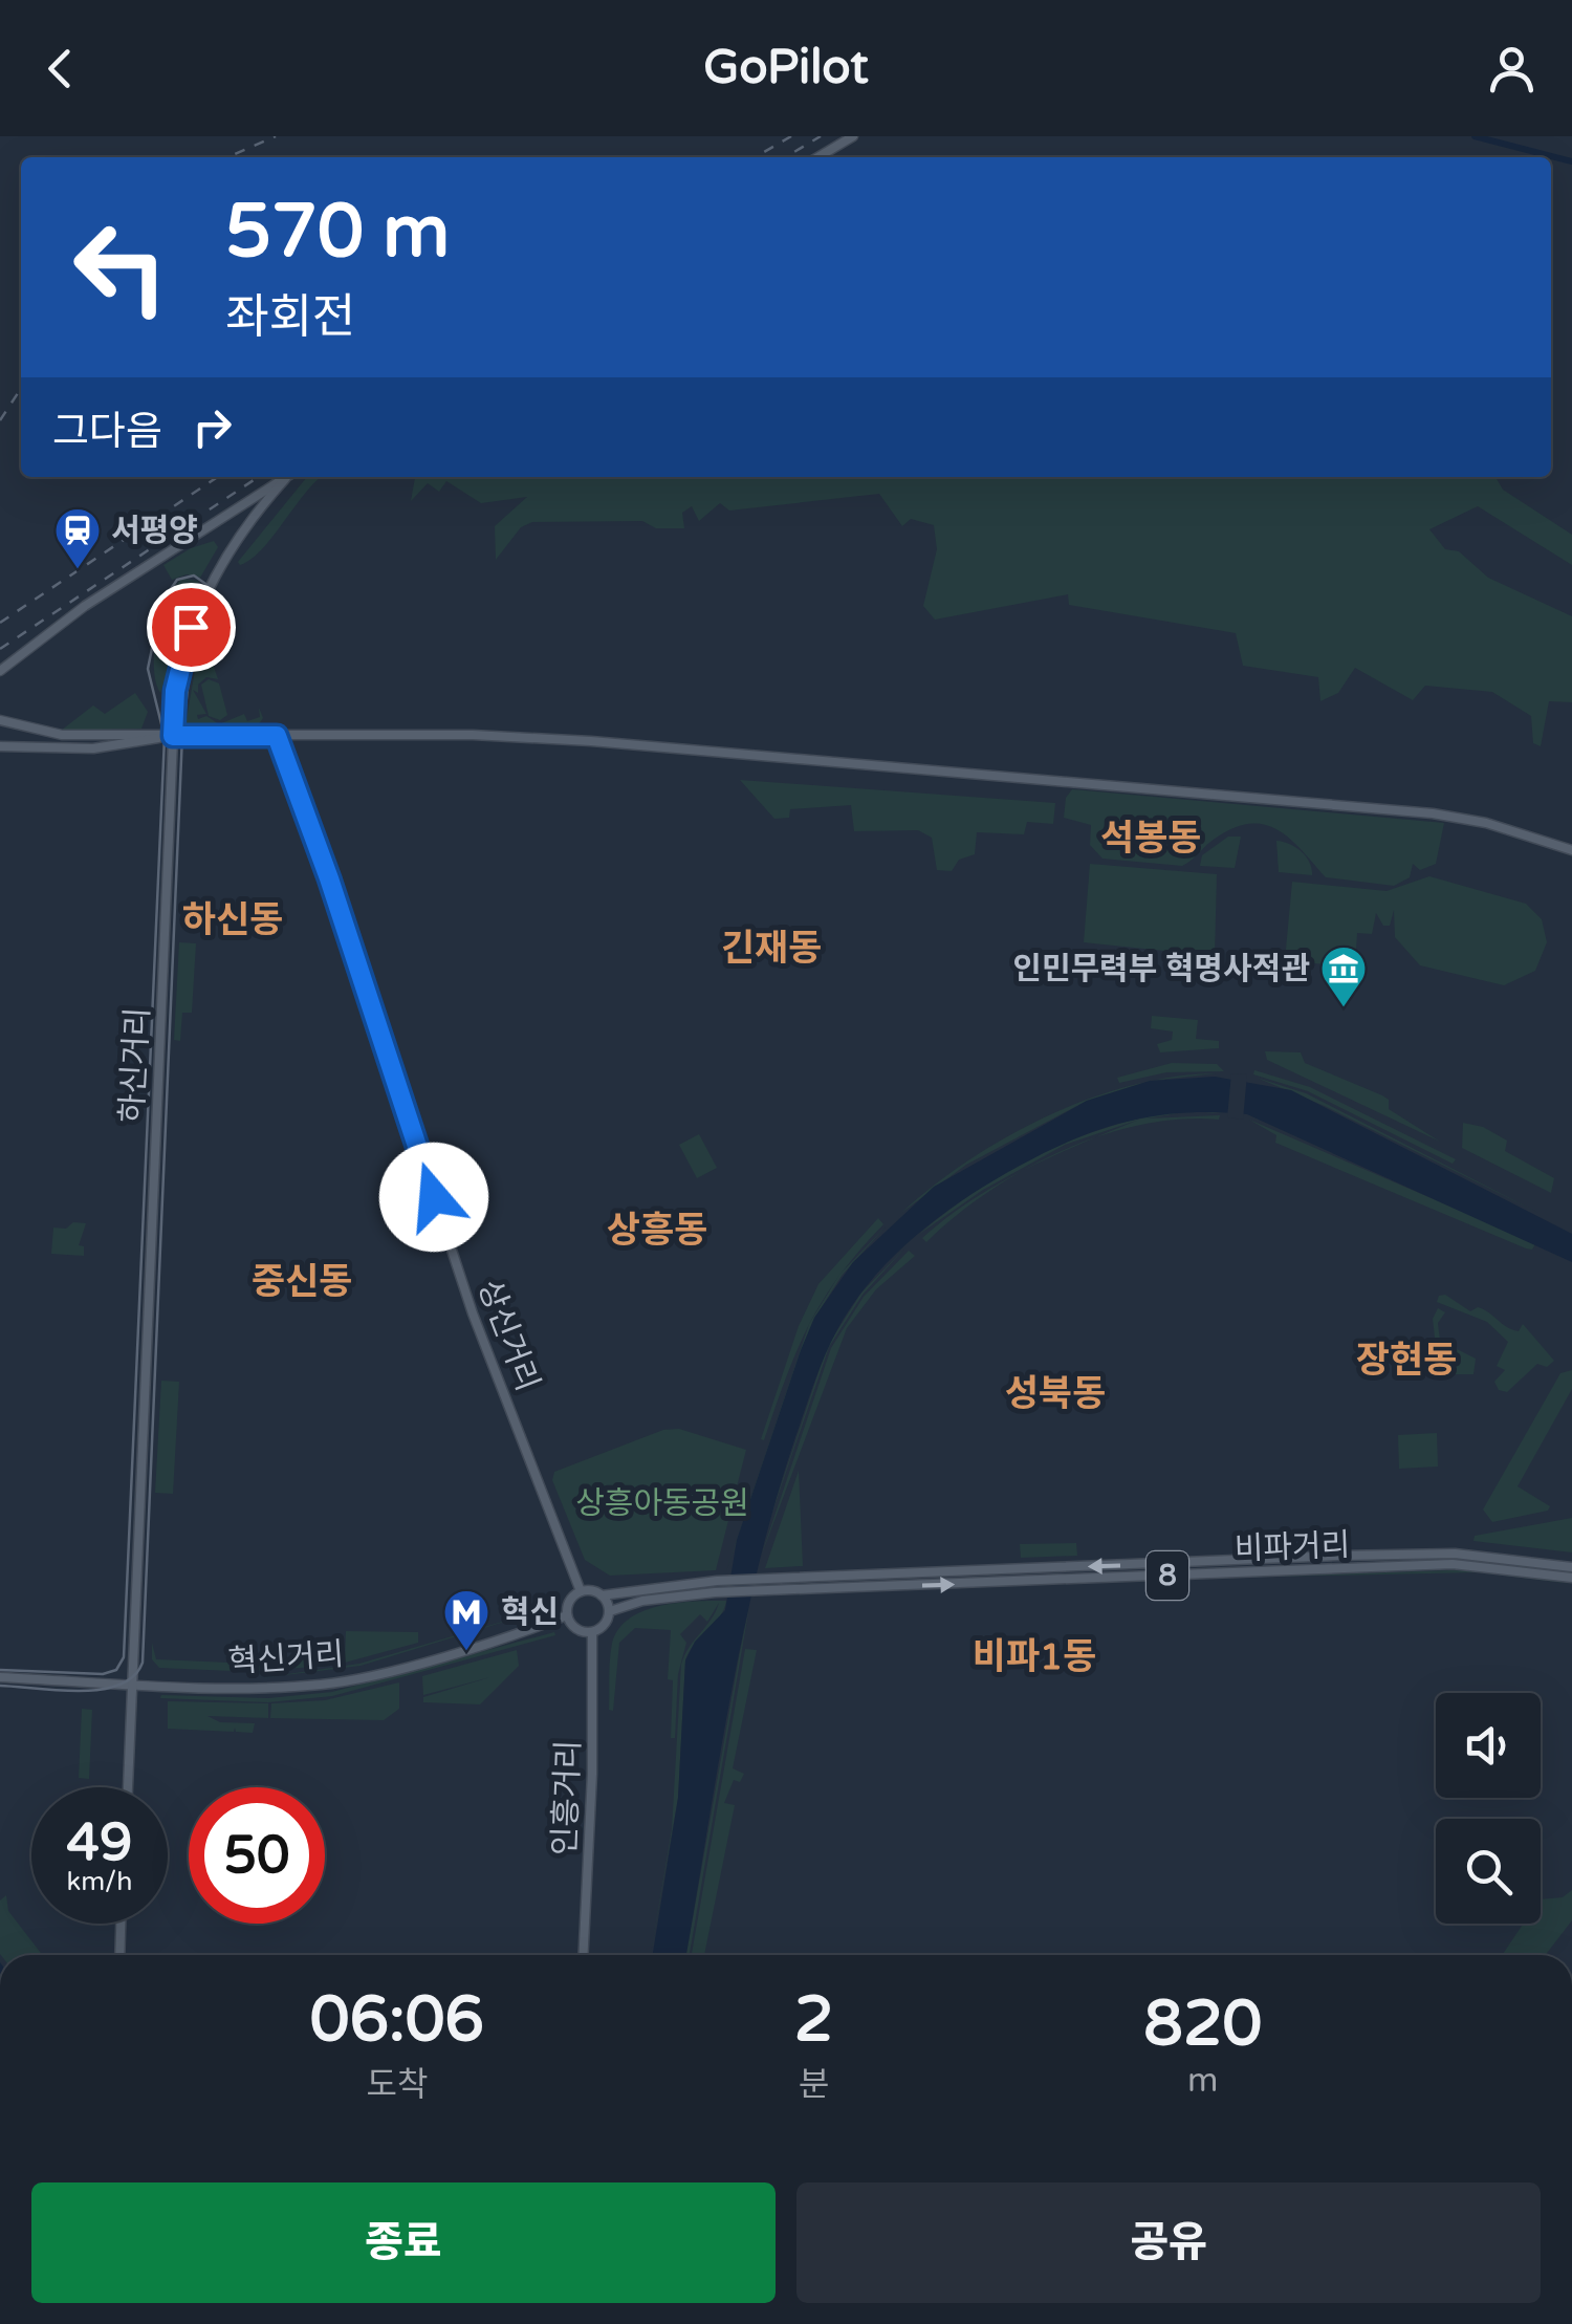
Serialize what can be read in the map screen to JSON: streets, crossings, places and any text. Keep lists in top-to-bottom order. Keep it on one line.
{"streets":{"main road":["하신거리","상신거리","비파거리","8","혁신거리","인흥거리"]},"crossings":[["하신거리","혁신거리"],["상신거리","8"],["상신거리","혁신거리"],["상신거리","인흥거리"],["비파거리","8"],["8","혁신거리"],["8","인흥거리"],["혁신거리","인흥거리"]],"districts":["석봉동","하신동","긴재동","상흥동","중신동","장현동","성북동","비파1동"],"parks":["상흥아동공원"],"places":{"station":["서평양"],"museum":["인민무력부 혁명사적관"],"metro station":["혁신"]},"page":{"header":"GoPilot","turn":["570 m","좌회전"],"then":"그다음","speed":"49 km/h","limit":"50","eta":["06:06","도착","2","분","820","m"],"buttons":["종료","공유"]}}
